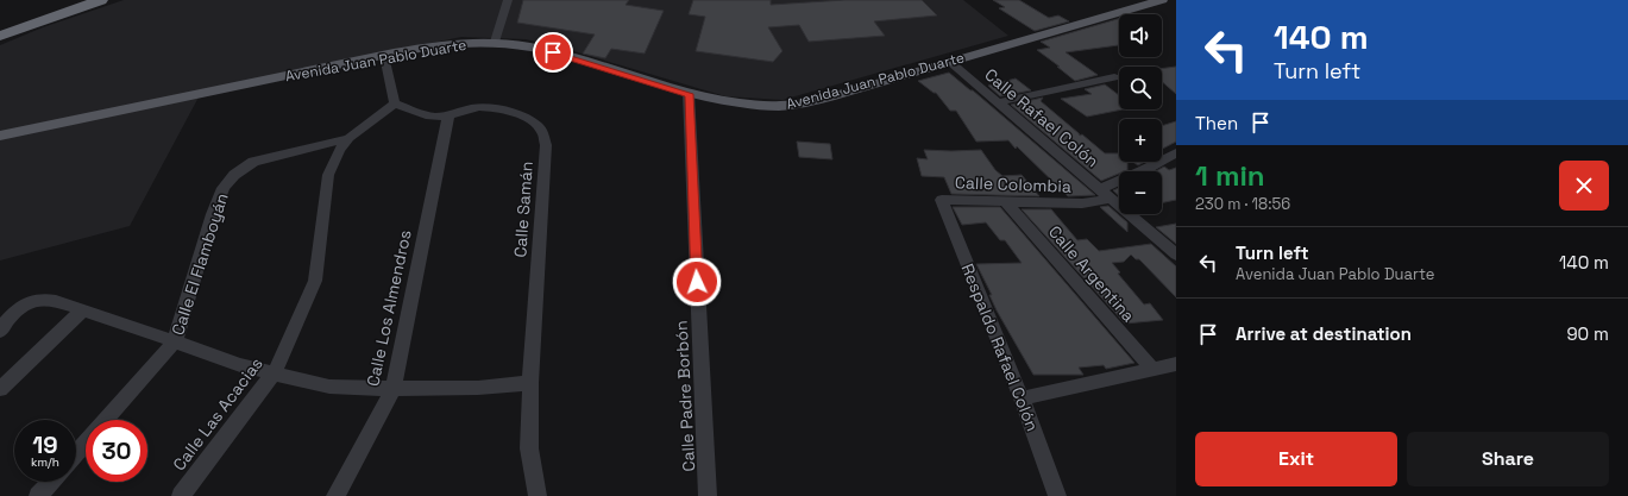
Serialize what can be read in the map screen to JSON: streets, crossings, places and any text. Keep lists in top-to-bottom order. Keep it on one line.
{"streets":{"main road":["Avenida Juan Pablo Duarte"],"street":["Calle Rafael Colón","Calle Colombia","Calle Samán","Calle El Flamboyán","Calle Argentina","Calle Los Almendros","Respaldo Rafael Colón","Calle Padre Borbón","Calle Las Acacias"]},"crossings":[["Avenida Juan Pablo Duarte","Calle Rafael Colón"],["Avenida Juan Pablo Duarte","Calle Padre Borbón"],["Calle Rafael Colón","Calle Colombia"],["Calle Colombia","Calle Argentina"],["Calle Colombia","Respaldo Rafael Colón"],["Calle Samán","Calle Los Almendros"],["Calle Samán","Calle Las Acacias"],["Calle El Flamboyán","Calle Las Acacias"]],"page":{"turn":["140 m","Turn left"],"map_buttons":["+","−"],"then":"Then","heading":["1 min","230 m · 18:56"],"list":[{"name":"Turn left","note":"Avenida Juan Pablo Duarte","value":"140 m"},{"name":"Arrive at destination","value":"90 m"}],"speed":"19 km/h","limit":"30","buttons":["Exit","Share"]}}
